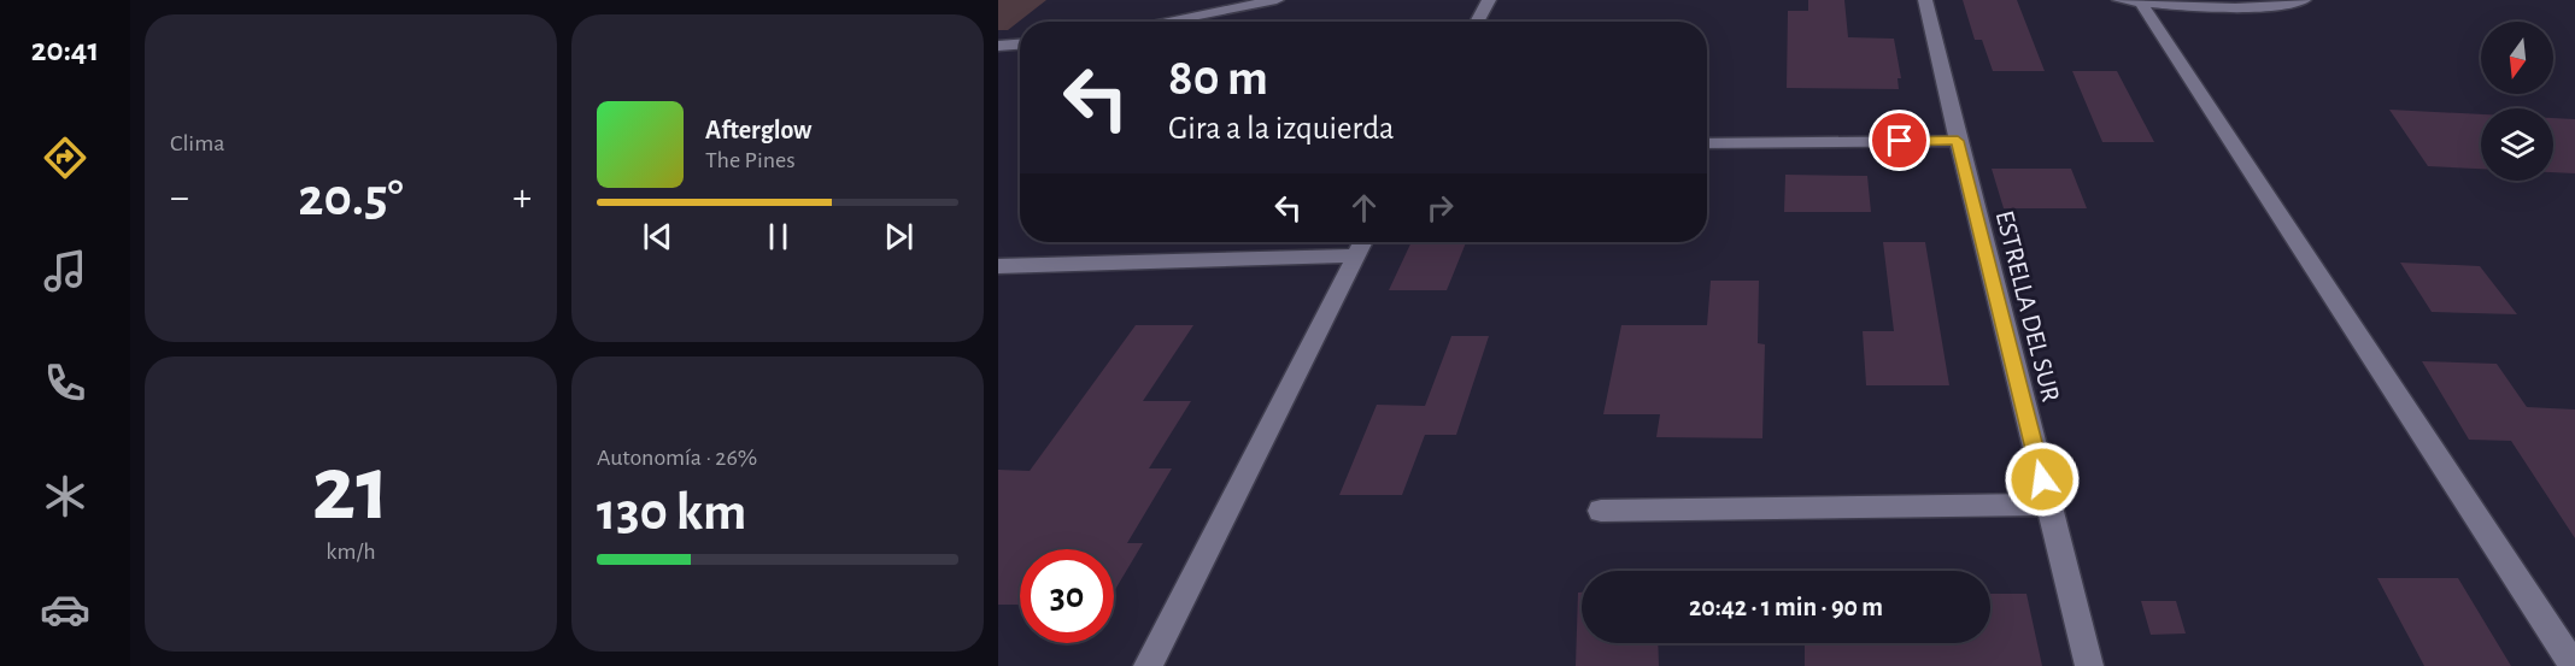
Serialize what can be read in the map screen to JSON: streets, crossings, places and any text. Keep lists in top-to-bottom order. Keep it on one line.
{"streets":{"street":["ESTRELLA DEL SUR"]},"north":"bottom","page":{"tabs":"20:41","tile":["Clima",["21","km/h"],["Autonomía · 26%","130 km"]],"turn":["80 m","Gira a la izquierda"],"song":["Afterglow","The Pines"],"heat":["−","20.5°","+"],"limit":"30","trip":"20:42 · 1 min · 90 m"}}
